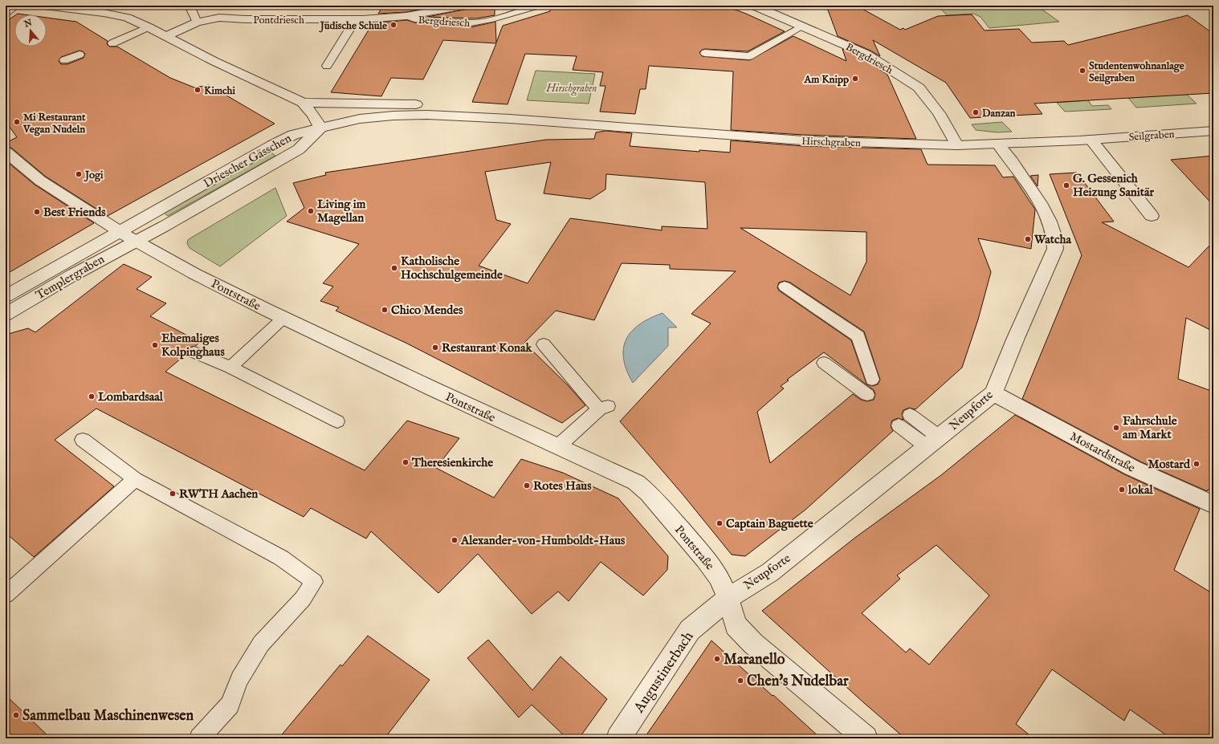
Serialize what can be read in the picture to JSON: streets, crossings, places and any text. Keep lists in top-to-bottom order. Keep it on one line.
{"streets":{"street":["Pontdriesch","Bergdriesch","Seilgraben","Hirschgraben","Driescher Gässchen","Templergraben","Pontstraße","Neupforte","Mostardstraße","Augustinerbach"]},"crossings":[["Pontdriesch","Bergdriesch"],["Bergdriesch","Hirschgraben"],["Seilgraben","Hirschgraben"],["Seilgraben","Neupforte"],["Hirschgraben","Driescher Gässchen"],["Hirschgraben","Neupforte"],["Driescher Gässchen","Templergraben"],["Driescher Gässchen","Pontstraße"],["Templergraben","Pontstraße"],["Pontstraße","Neupforte"],["Pontstraße","Augustinerbach"],["Neupforte","Mostardstraße"],["Neupforte","Augustinerbach"]],"parks":["Hirschgraben"],"places":["Jüdische Schule","Studentenwohnanlage Seilgraben","Am Knipp","Kimchi","Danzan","Mi Restaurant Vegan Nudeln","Jogi","G. Gessenich Heizung Sanitär","Living im Magellan","Best Friends","Watcha","Katholische Hochschulgemeinde","Chico Mendes","Ehemaliges Kolpinghaus","Restaurant Konak","Lombardsaal","Fahrschule am Markt","Theresienkirche","Mostard","Rotes Haus","lokal","RWTH Aachen","Captain Baguette","Alexander-von-Humboldt-Haus","Maranello","Chen's Nudelbar","Sammelbau Maschinenwesen"],"north":"top"}
